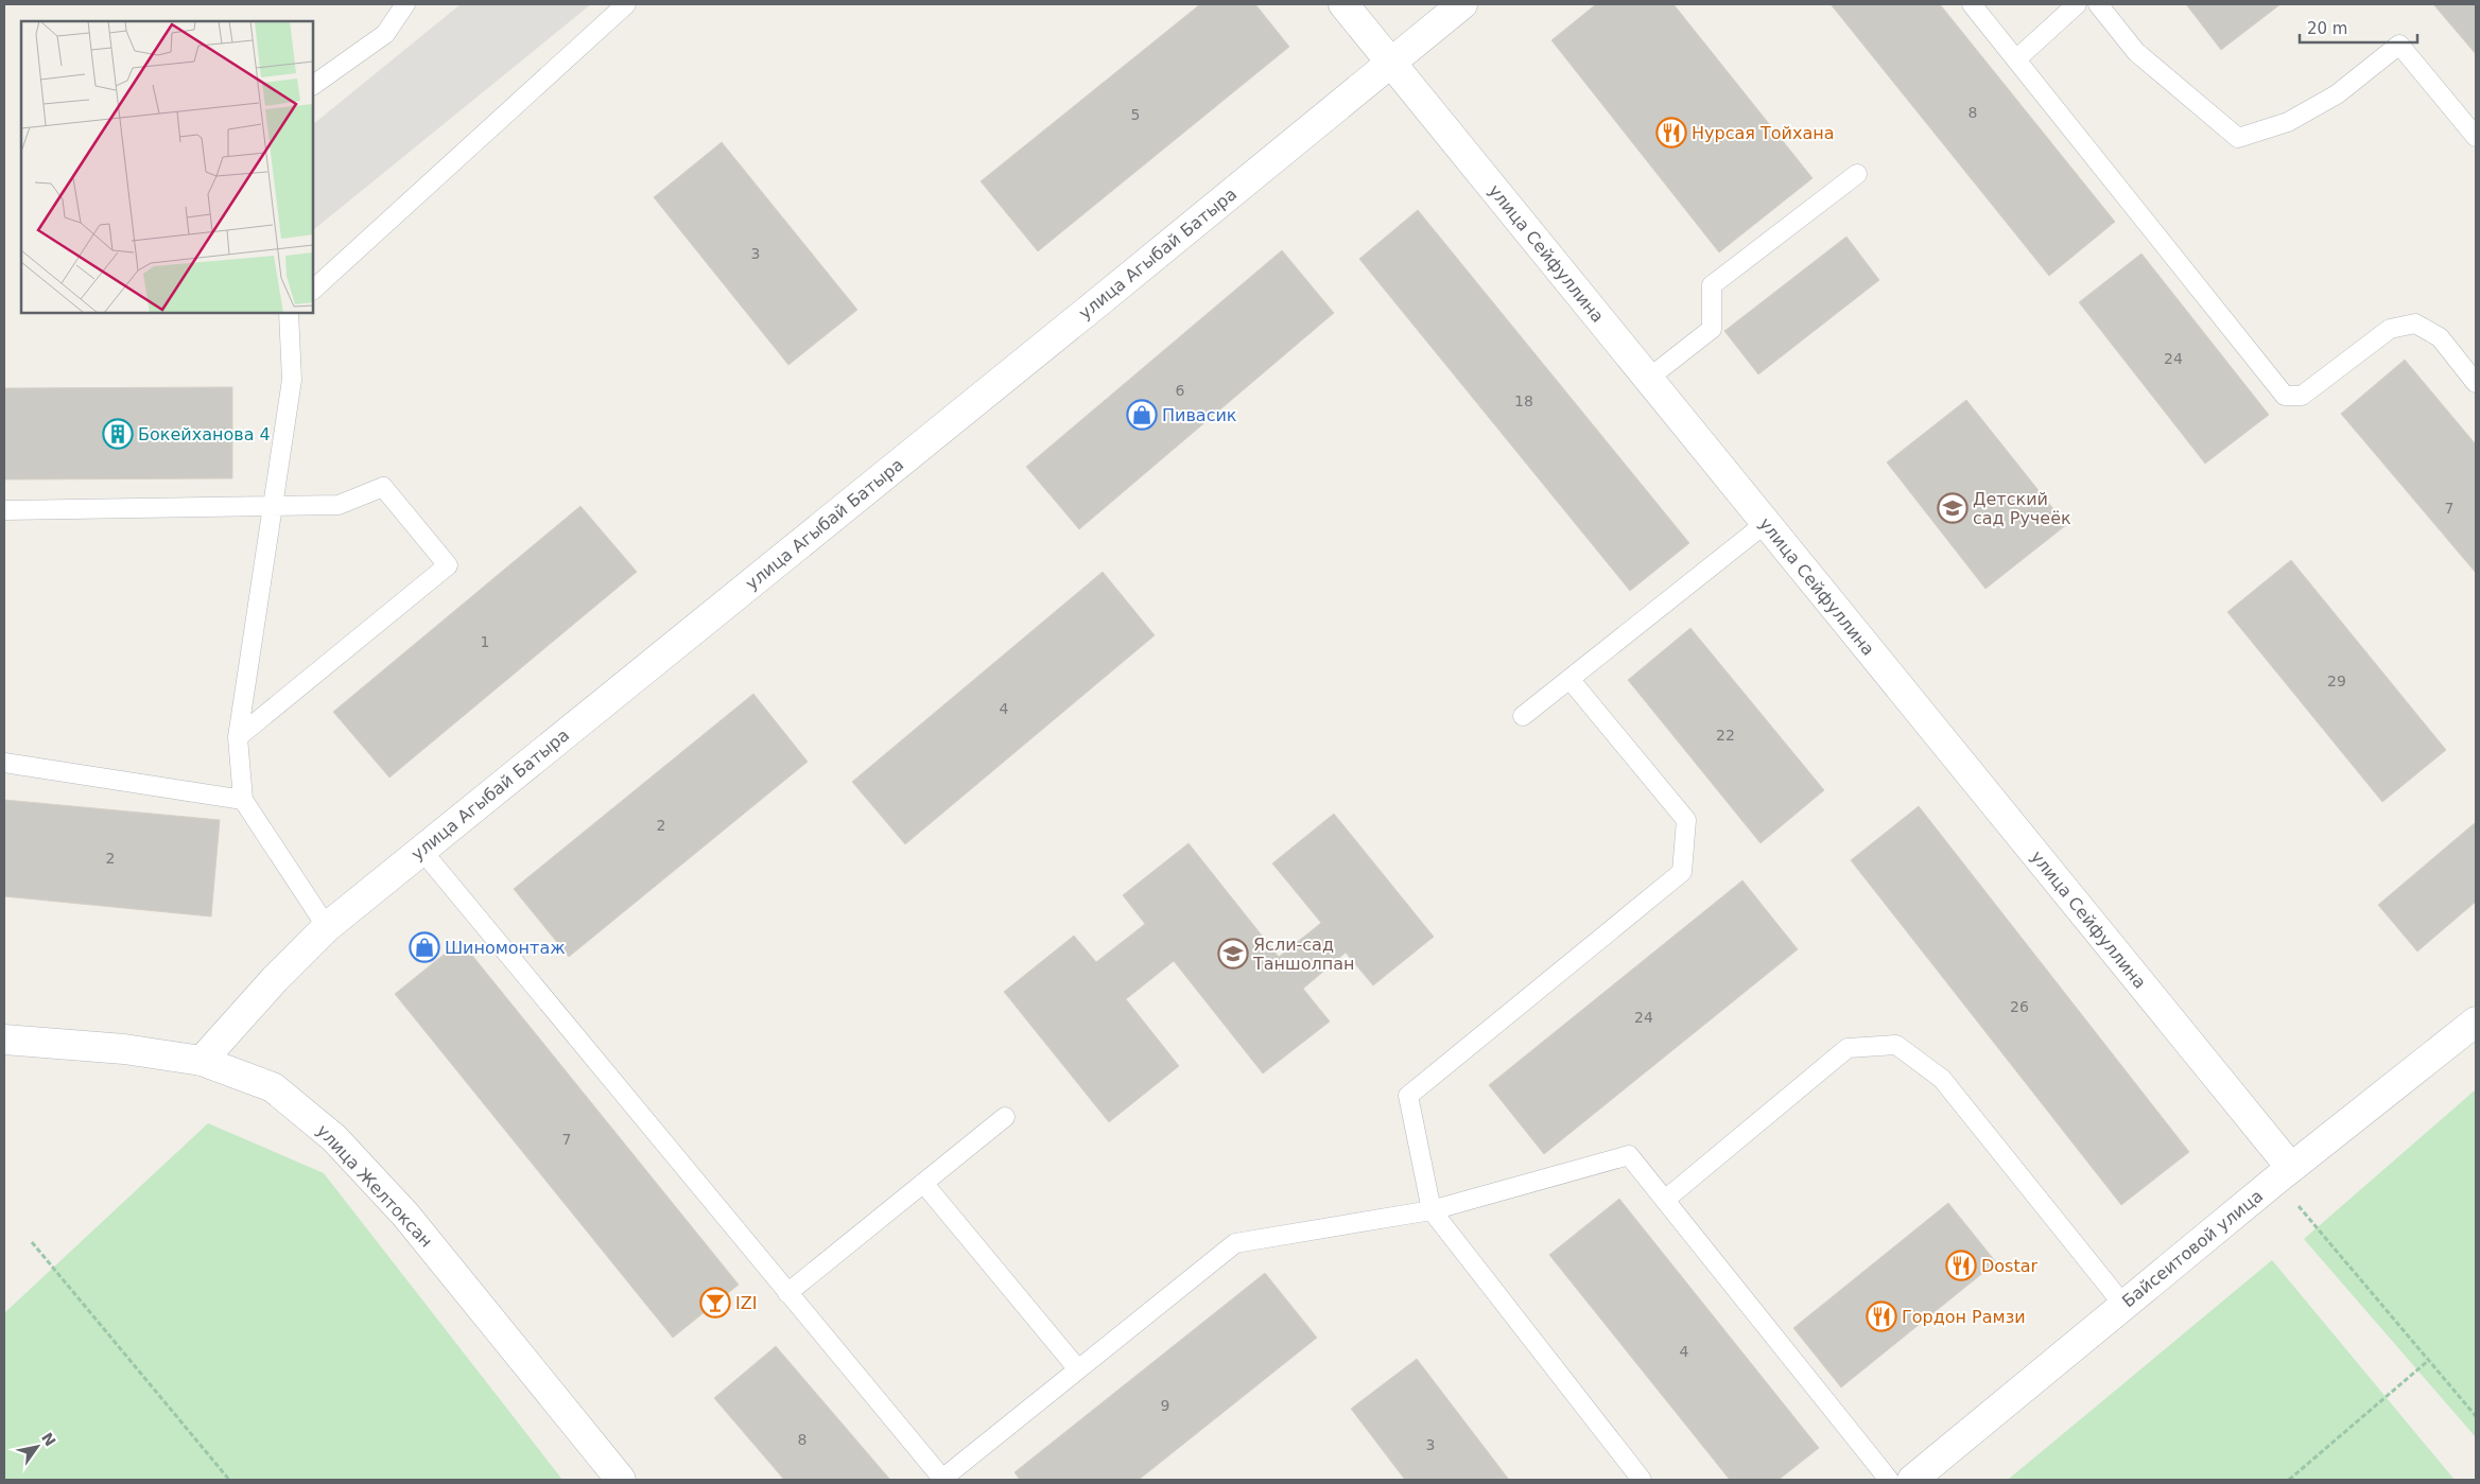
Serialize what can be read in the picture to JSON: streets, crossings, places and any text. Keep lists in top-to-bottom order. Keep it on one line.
{"streets":{"street":["улица Агыбай Батыра","улица Сейфуллина","улица Желтоксан","Байсеитовой улица"]},"crossings":[["улица Агыбай Батыра","улица Сейфуллина"],["улица Агыбай Батыра","улица Желтоксан"],["улица Сейфуллина","Байсеитовой улица"]],"places":{"restaurant":["Нурсая Тойхана","Dostar","Гордон Рамзи"],"shop":["Пивасик","Шиномонтаж"],"building":["Бокейханова 4"],"school or university":["Детский сад Ручеёк","Ясли-сад Таншолпан"],"bar":["IZI"]},"house_numbers":["8","5","3","24","6","18","7","1","29","4","22","2","2","26","24","7","4","9","8","3"],"scale_bar":"20 m","north":"top right"}
